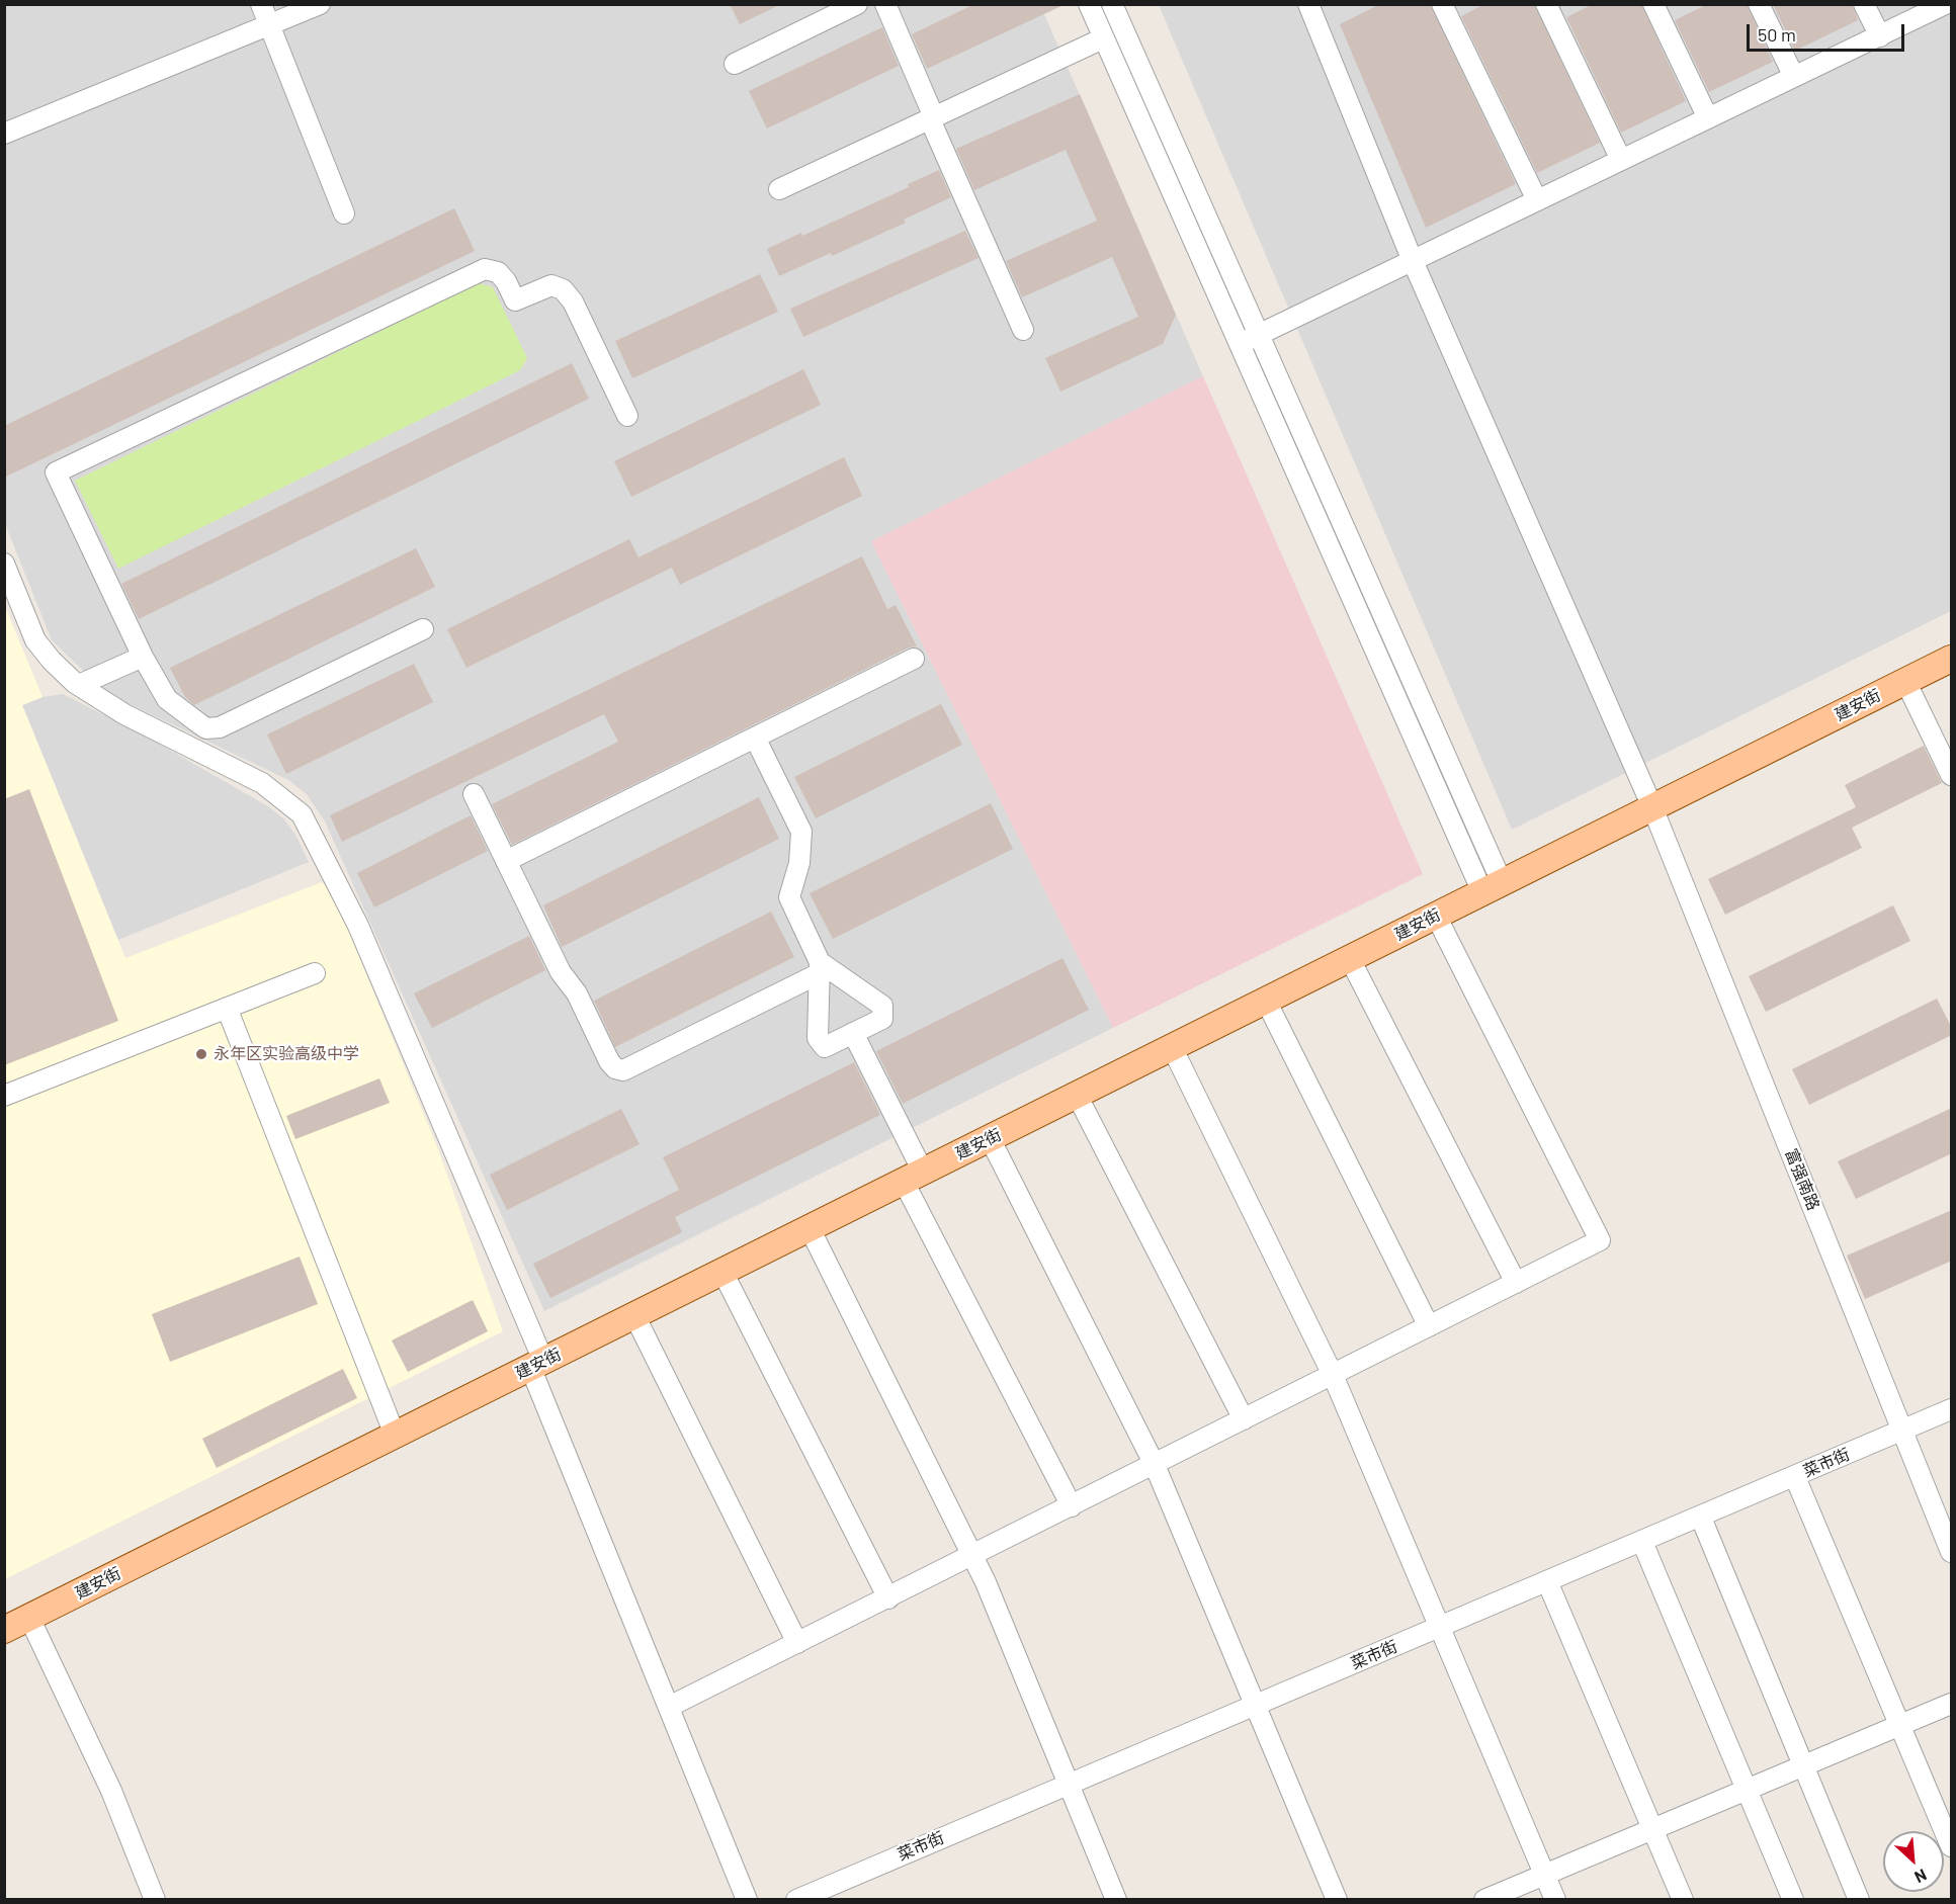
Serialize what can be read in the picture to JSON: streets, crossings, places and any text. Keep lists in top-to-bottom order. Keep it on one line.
{"streets":{"main road":["建安街"],"street":["富强南路","菜市街"]},"crossings":[["建安街","富强南路"],["富强南路","菜市街"]],"places":["永年区实验高级中学"],"scale_bar":"50 m","north":"bottom right"}
